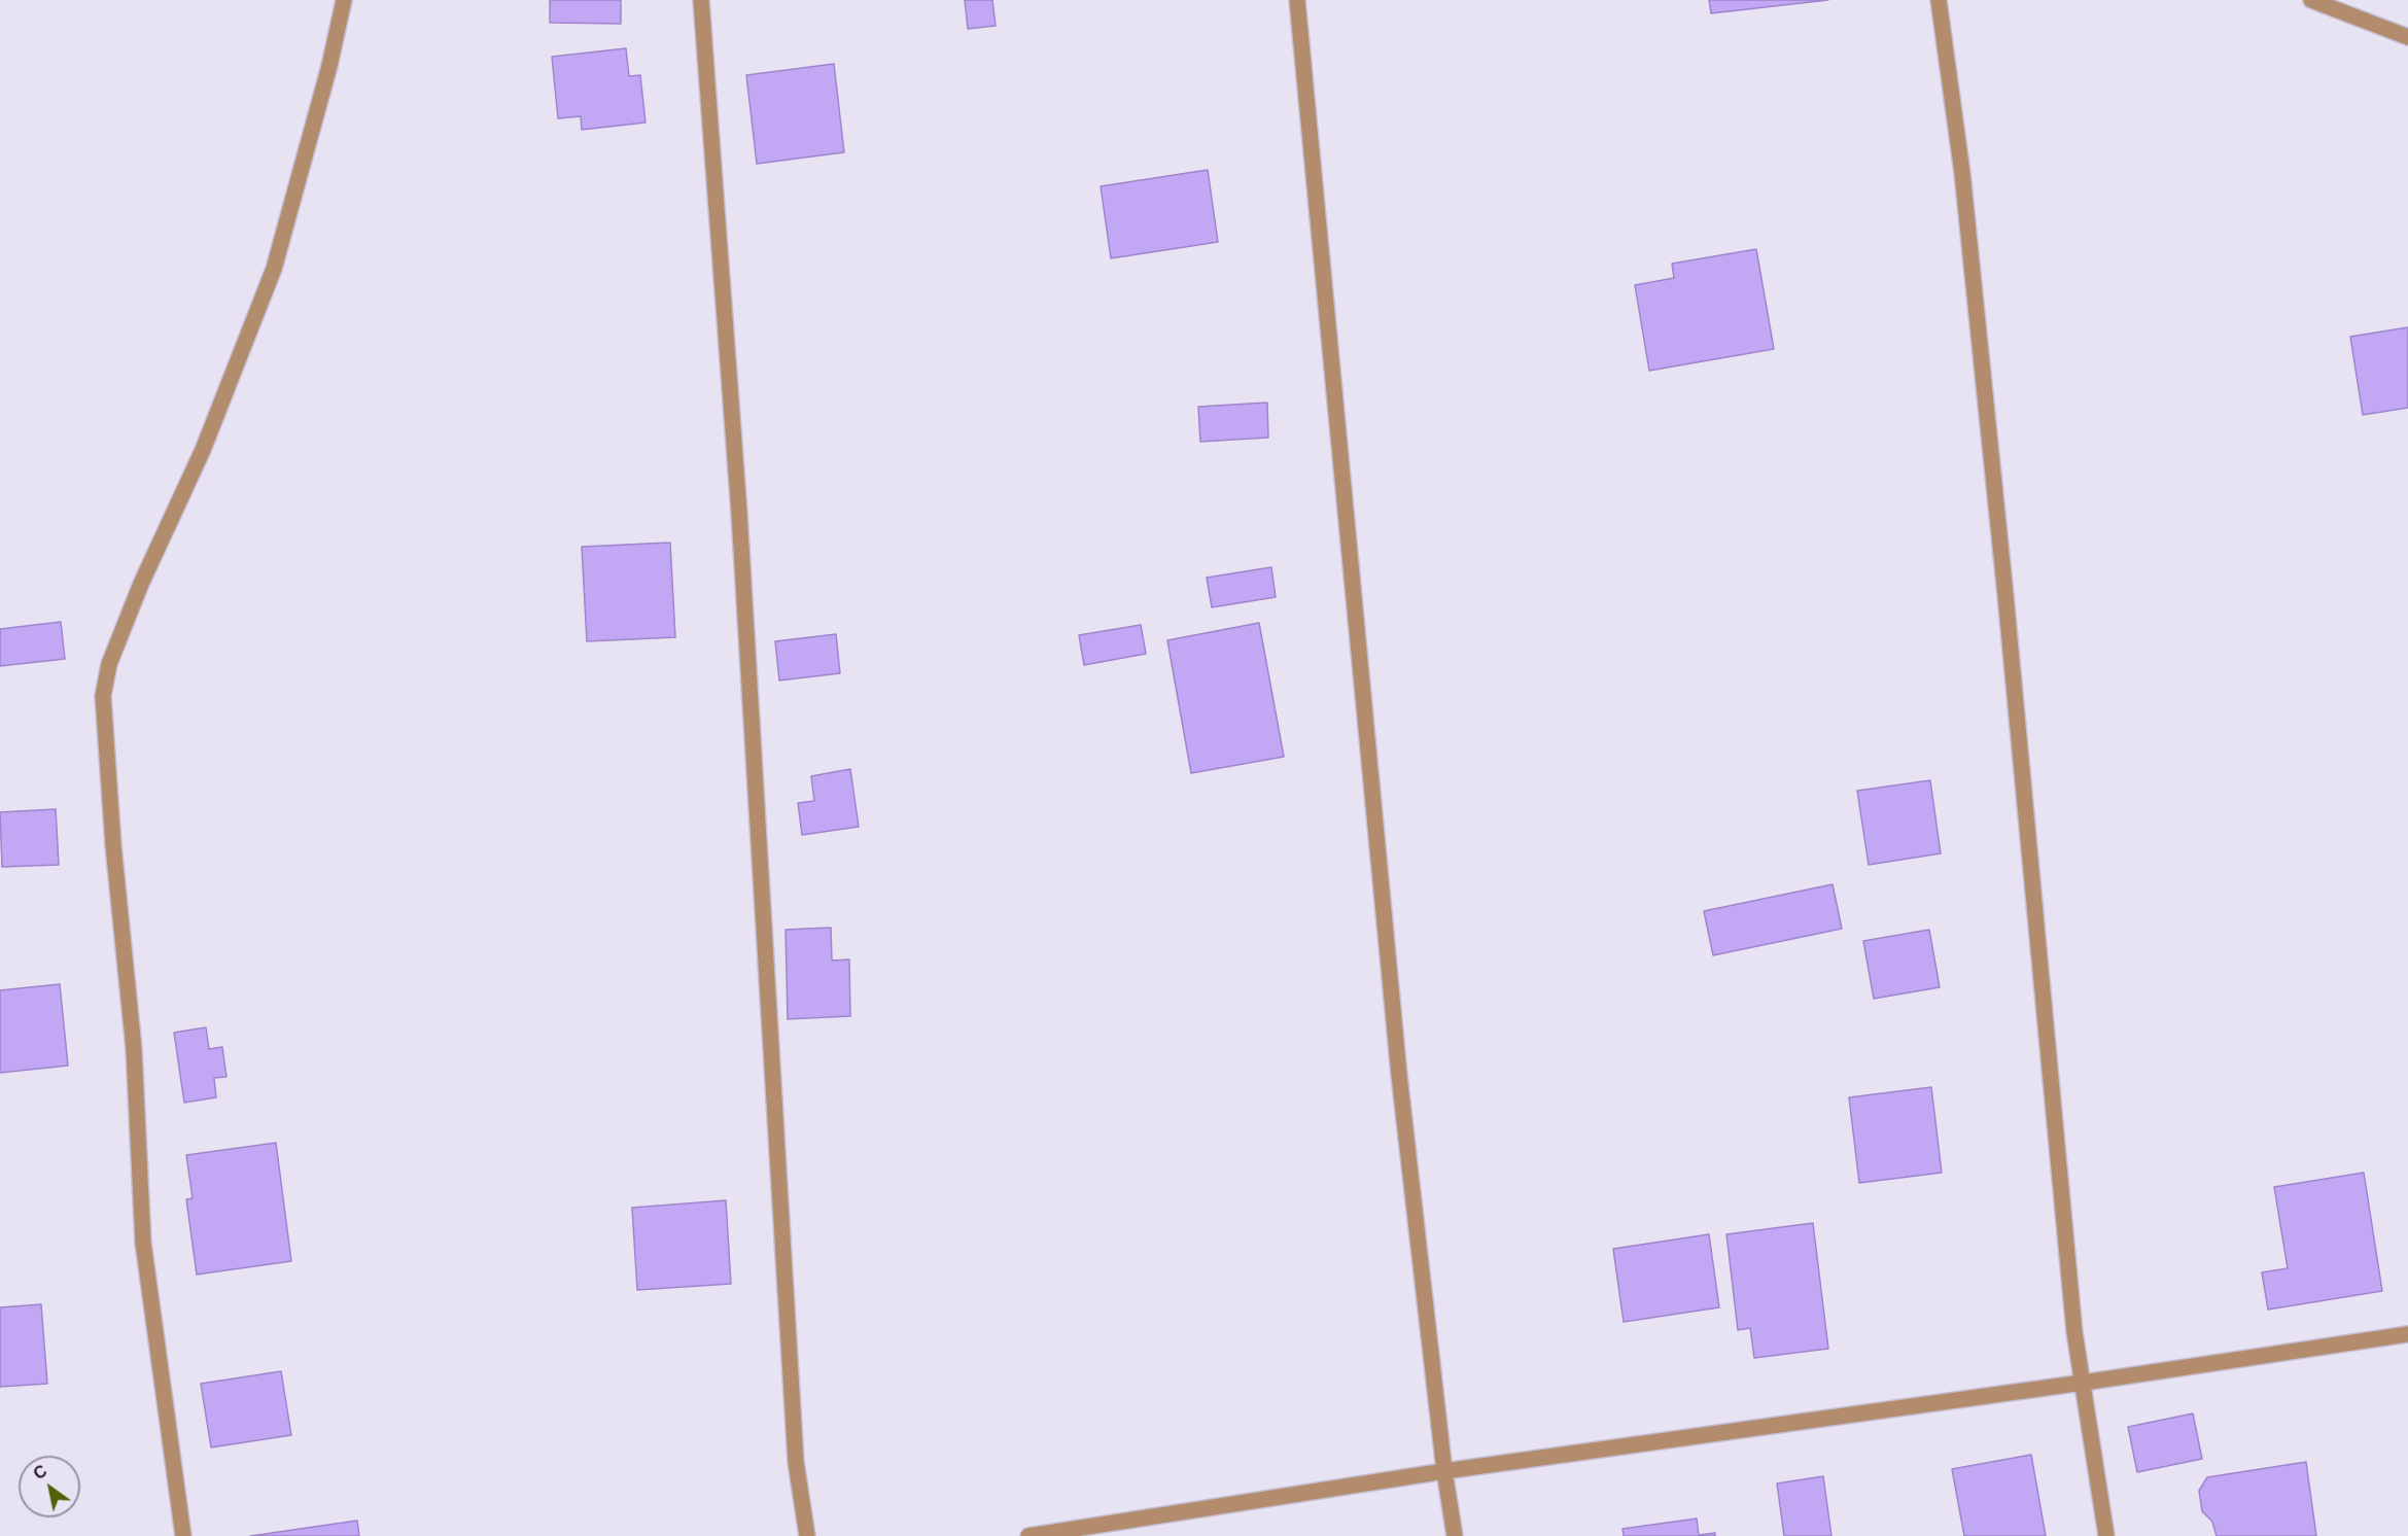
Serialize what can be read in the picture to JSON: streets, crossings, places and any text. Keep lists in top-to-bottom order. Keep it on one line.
{"north":"top left"}
